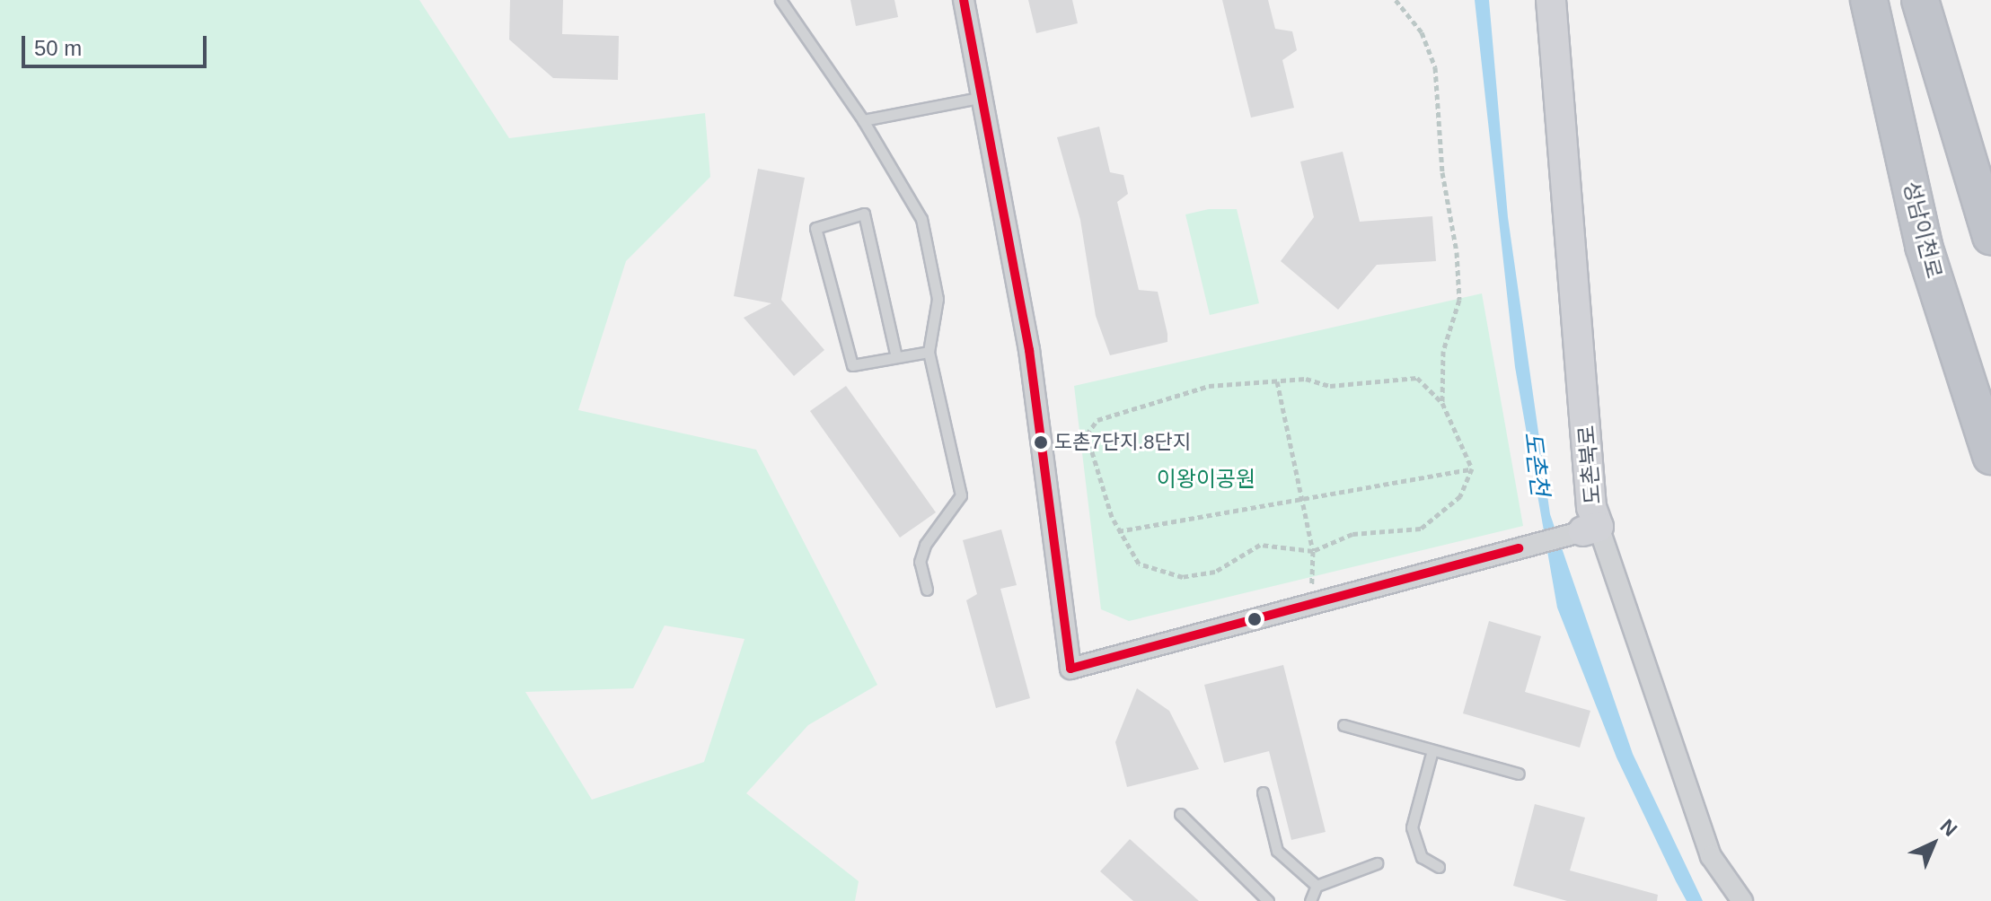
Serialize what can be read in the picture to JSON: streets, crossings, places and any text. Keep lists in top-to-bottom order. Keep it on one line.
{"streets":{"highway":["성남이천로"],"street":["도촌북로"]},"water":["도촌천"],"parks":["이왕이공원"],"places":["도촌7단지.8단지"],"scale_bar":"50 m","north":"top right"}
